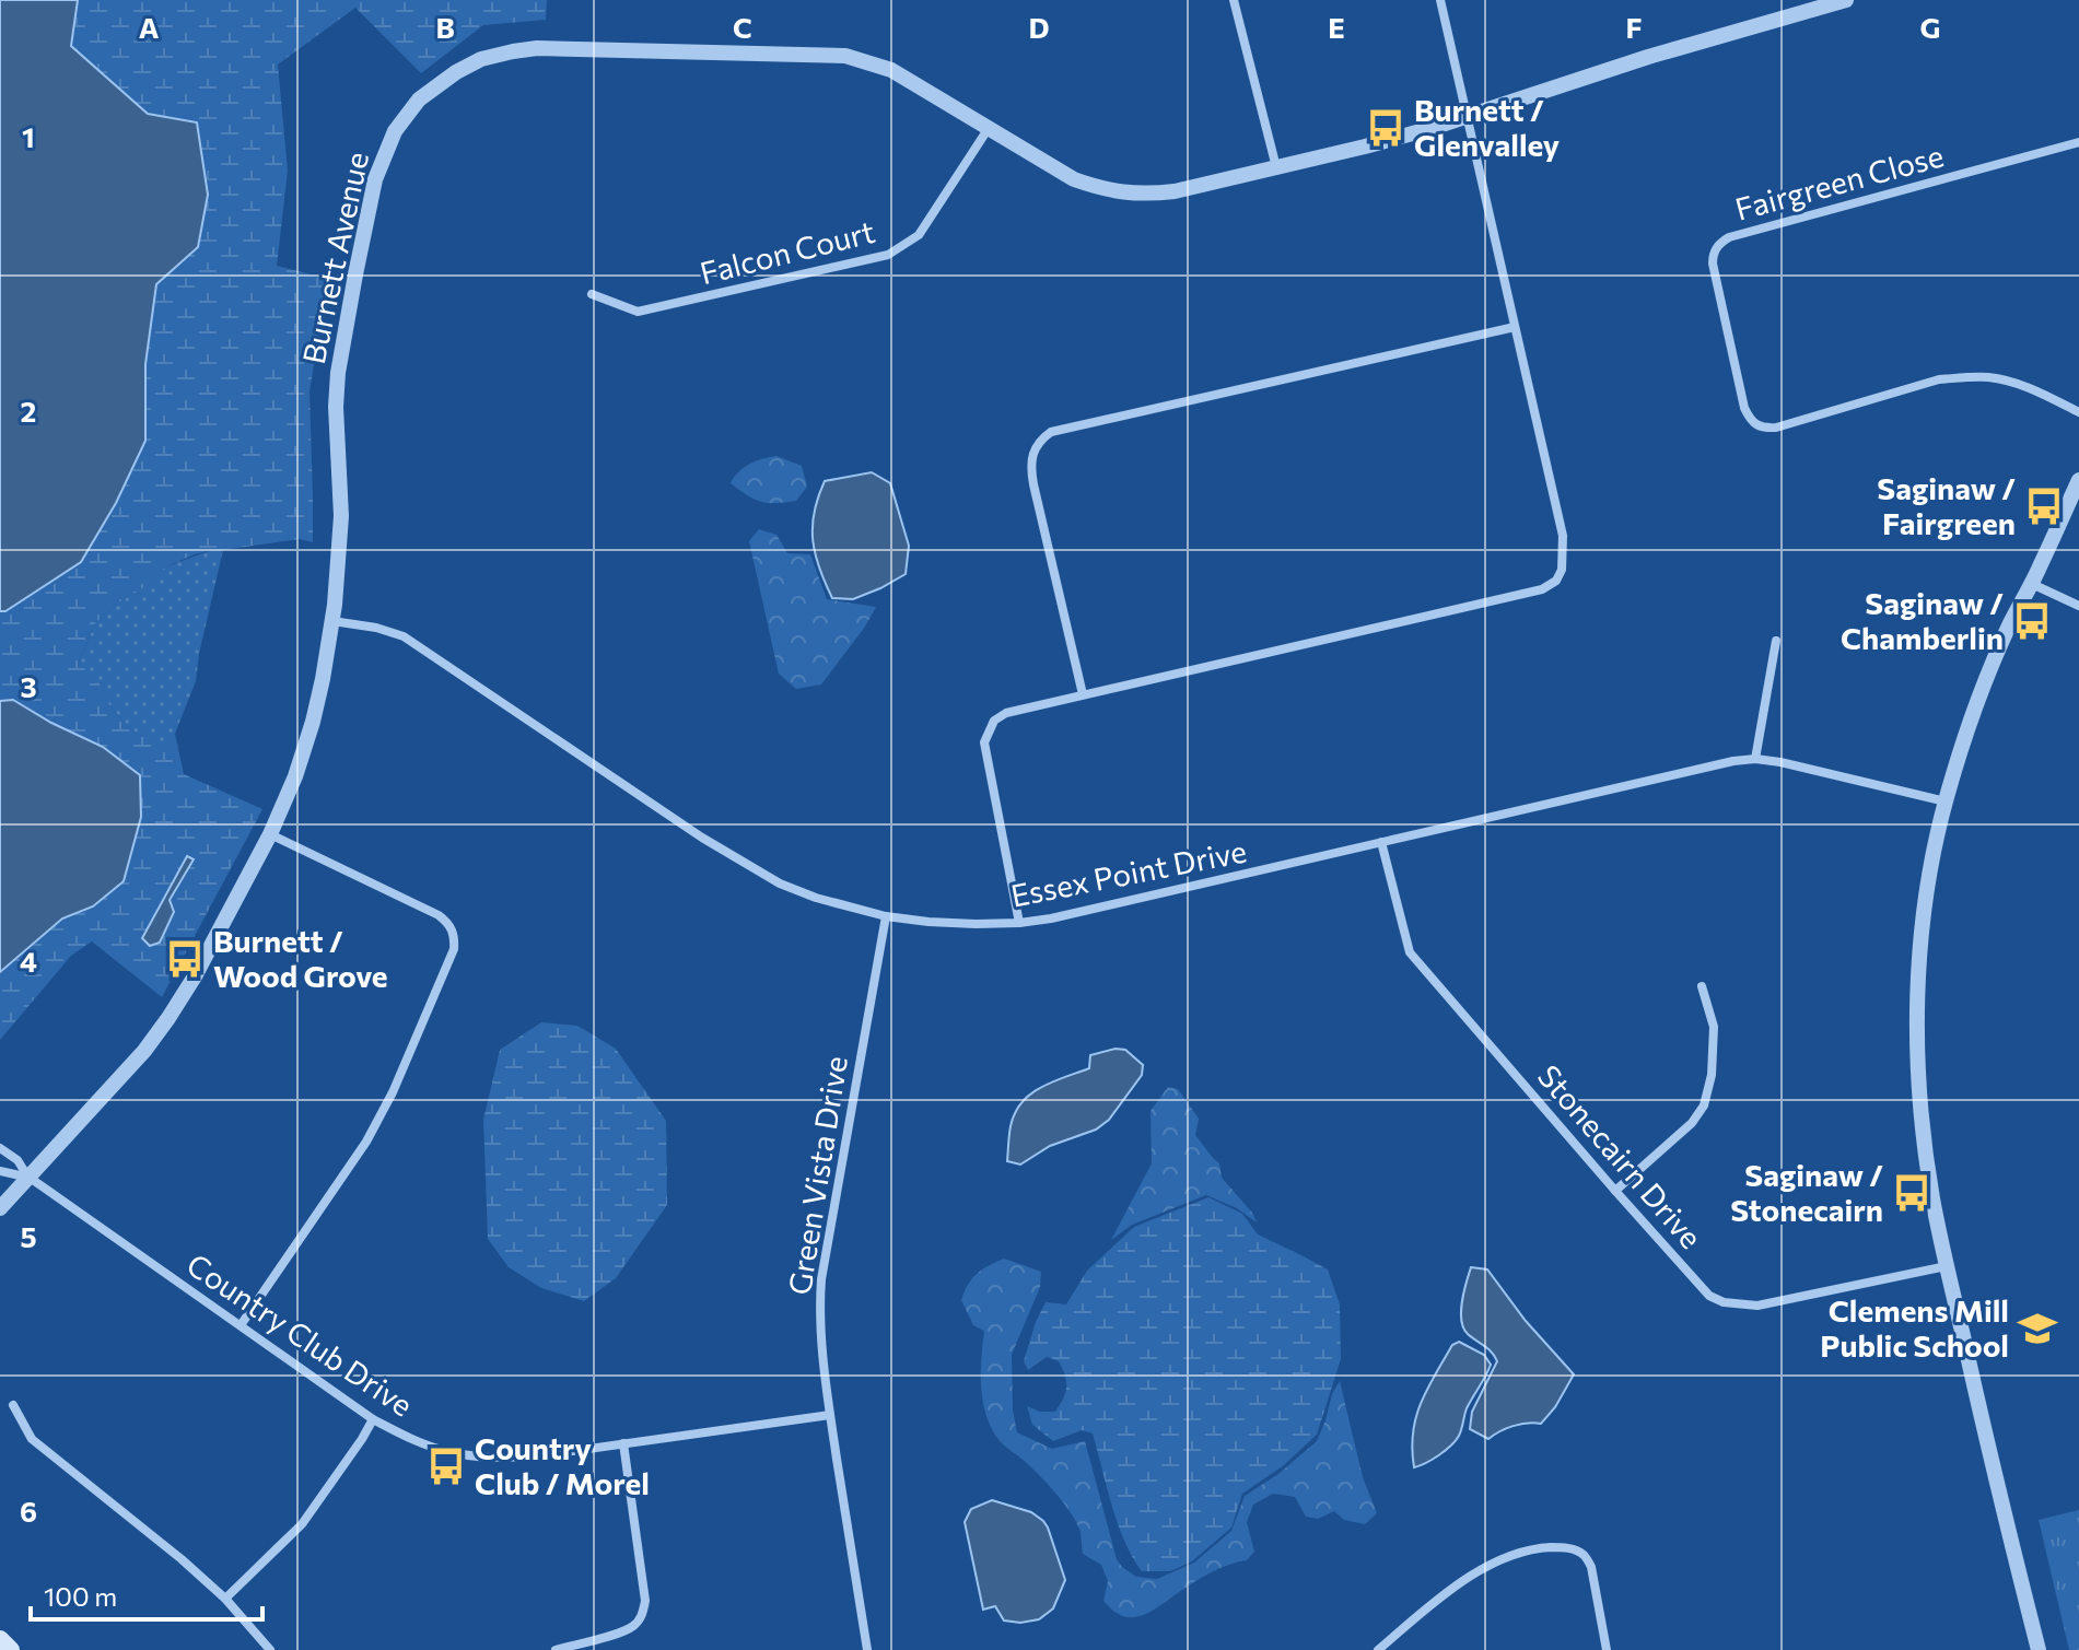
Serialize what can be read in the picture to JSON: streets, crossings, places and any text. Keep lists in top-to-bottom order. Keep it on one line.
{"streets":{"street":["Fairgreen Close","Falcon Court","Burnett Avenue","Essex Point Drive","Stonecairn Drive","Green Vista Drive","Country Club Drive"]},"crossings":[["Falcon Court","Burnett Avenue"],["Burnett Avenue","Essex Point Drive"],["Burnett Avenue","Country Club Drive"],["Essex Point Drive","Stonecairn Drive"],["Essex Point Drive","Green Vista Drive"],["Green Vista Drive","Country Club Drive"]],"places":{"bus stop":["Burnett / Glenvalley","Saginaw / Fairgreen","Saginaw / Chamberlin","Burnett / Wood Grove","Saginaw / Stonecairn","Country Club / Morel"],"school or university":["Clemens Mill Public School"]},"scale_bar":"100 m","grid":{"columns":["A","B","C","D","E","F","G"],"rows":["1","2","3","4","5","6"]}}
